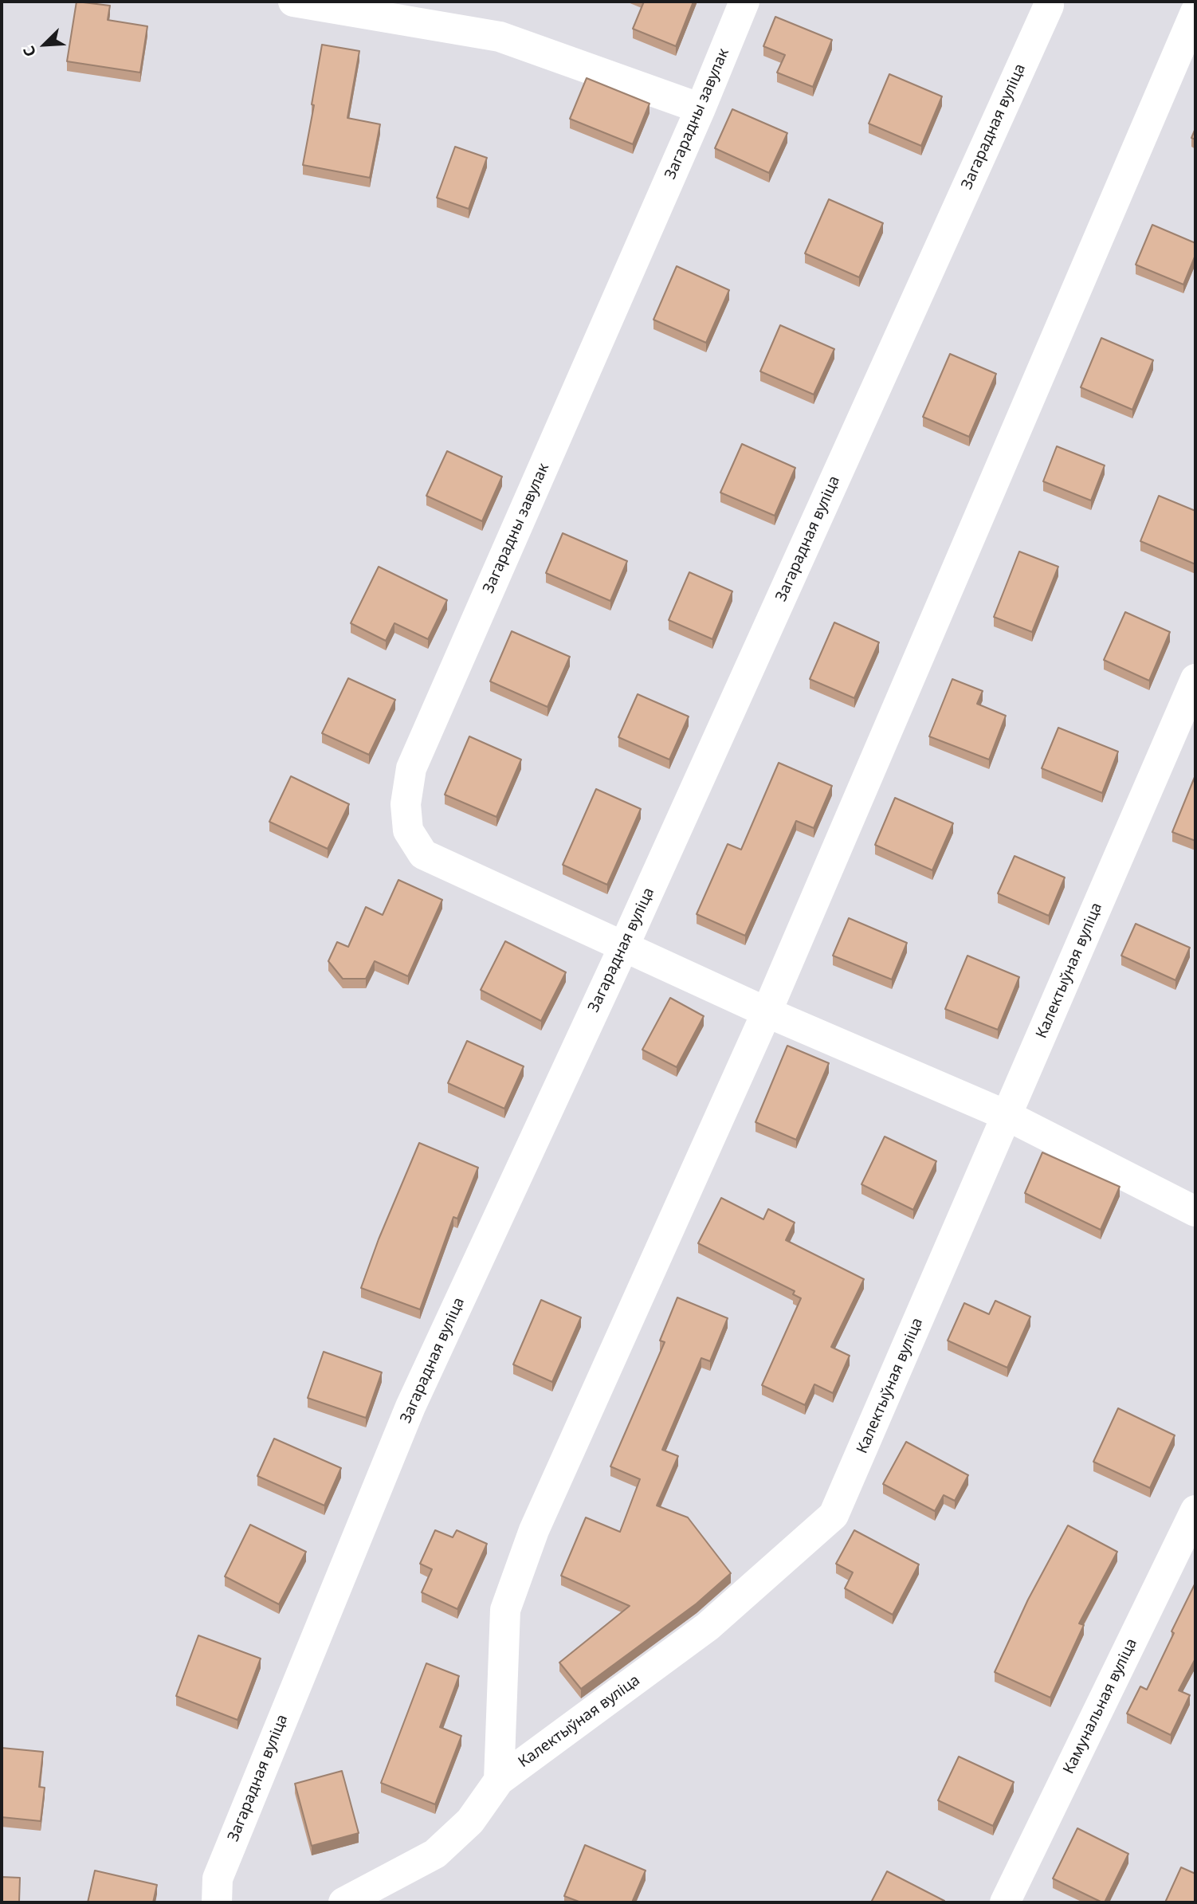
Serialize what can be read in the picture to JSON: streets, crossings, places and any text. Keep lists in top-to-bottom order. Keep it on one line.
{"streets":{"street":["Загарадны завулак","Загарадная вуліца","Калектыўная вуліца","Камунальная вуліца"]},"crossings":[["Загарадны завулак","Загарадная вуліца"],["Загарадны завулак","Калектыўная вуліца"]],"north":"bottom left"}
